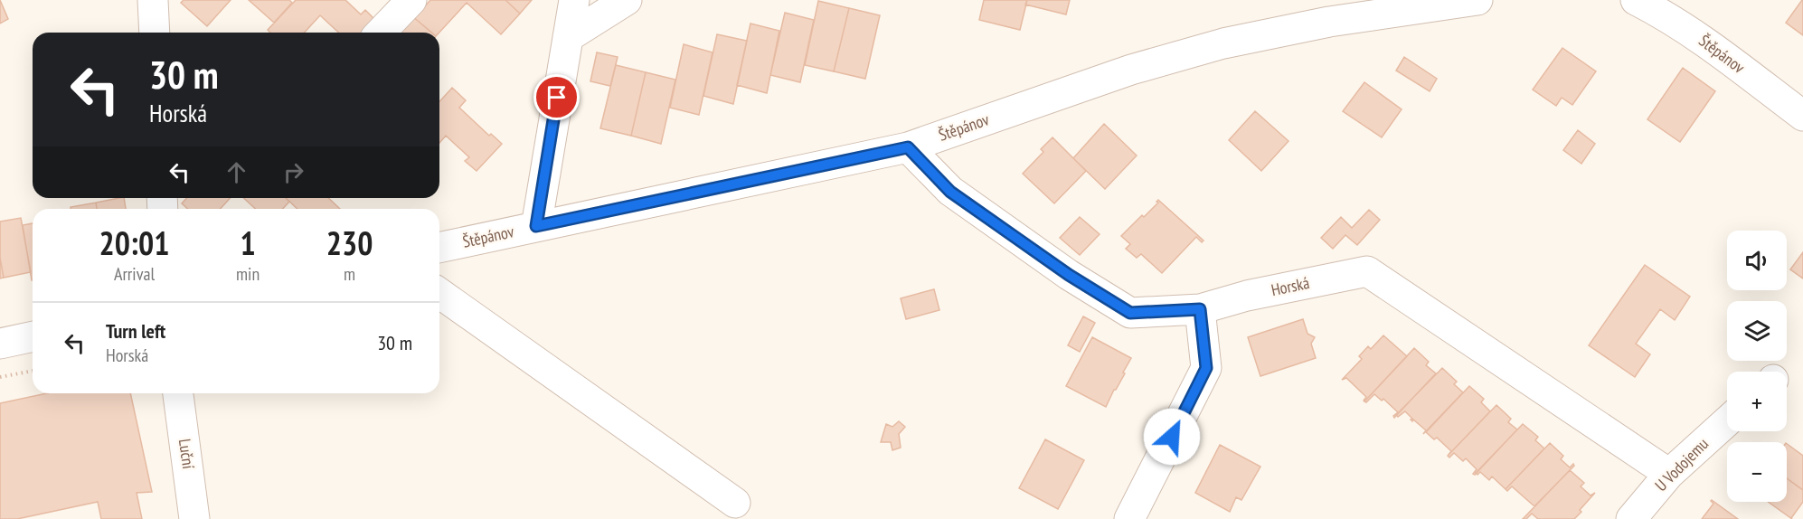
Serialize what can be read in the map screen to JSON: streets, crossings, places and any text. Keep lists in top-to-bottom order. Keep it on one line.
{"streets":{"street":["Štěpánov","Horská","Luční","U Vodojemu"]},"crossings":[["Štěpánov","Horská"],["Horská","U Vodojemu"]],"page":{"turn":["30 m","Horská"],"eta":["20:01","Arrival","1","min","230","m"],"map_buttons":["+","−"],"list":[{"name":"Turn left","note":"Horská","value":"30 m"}]}}
